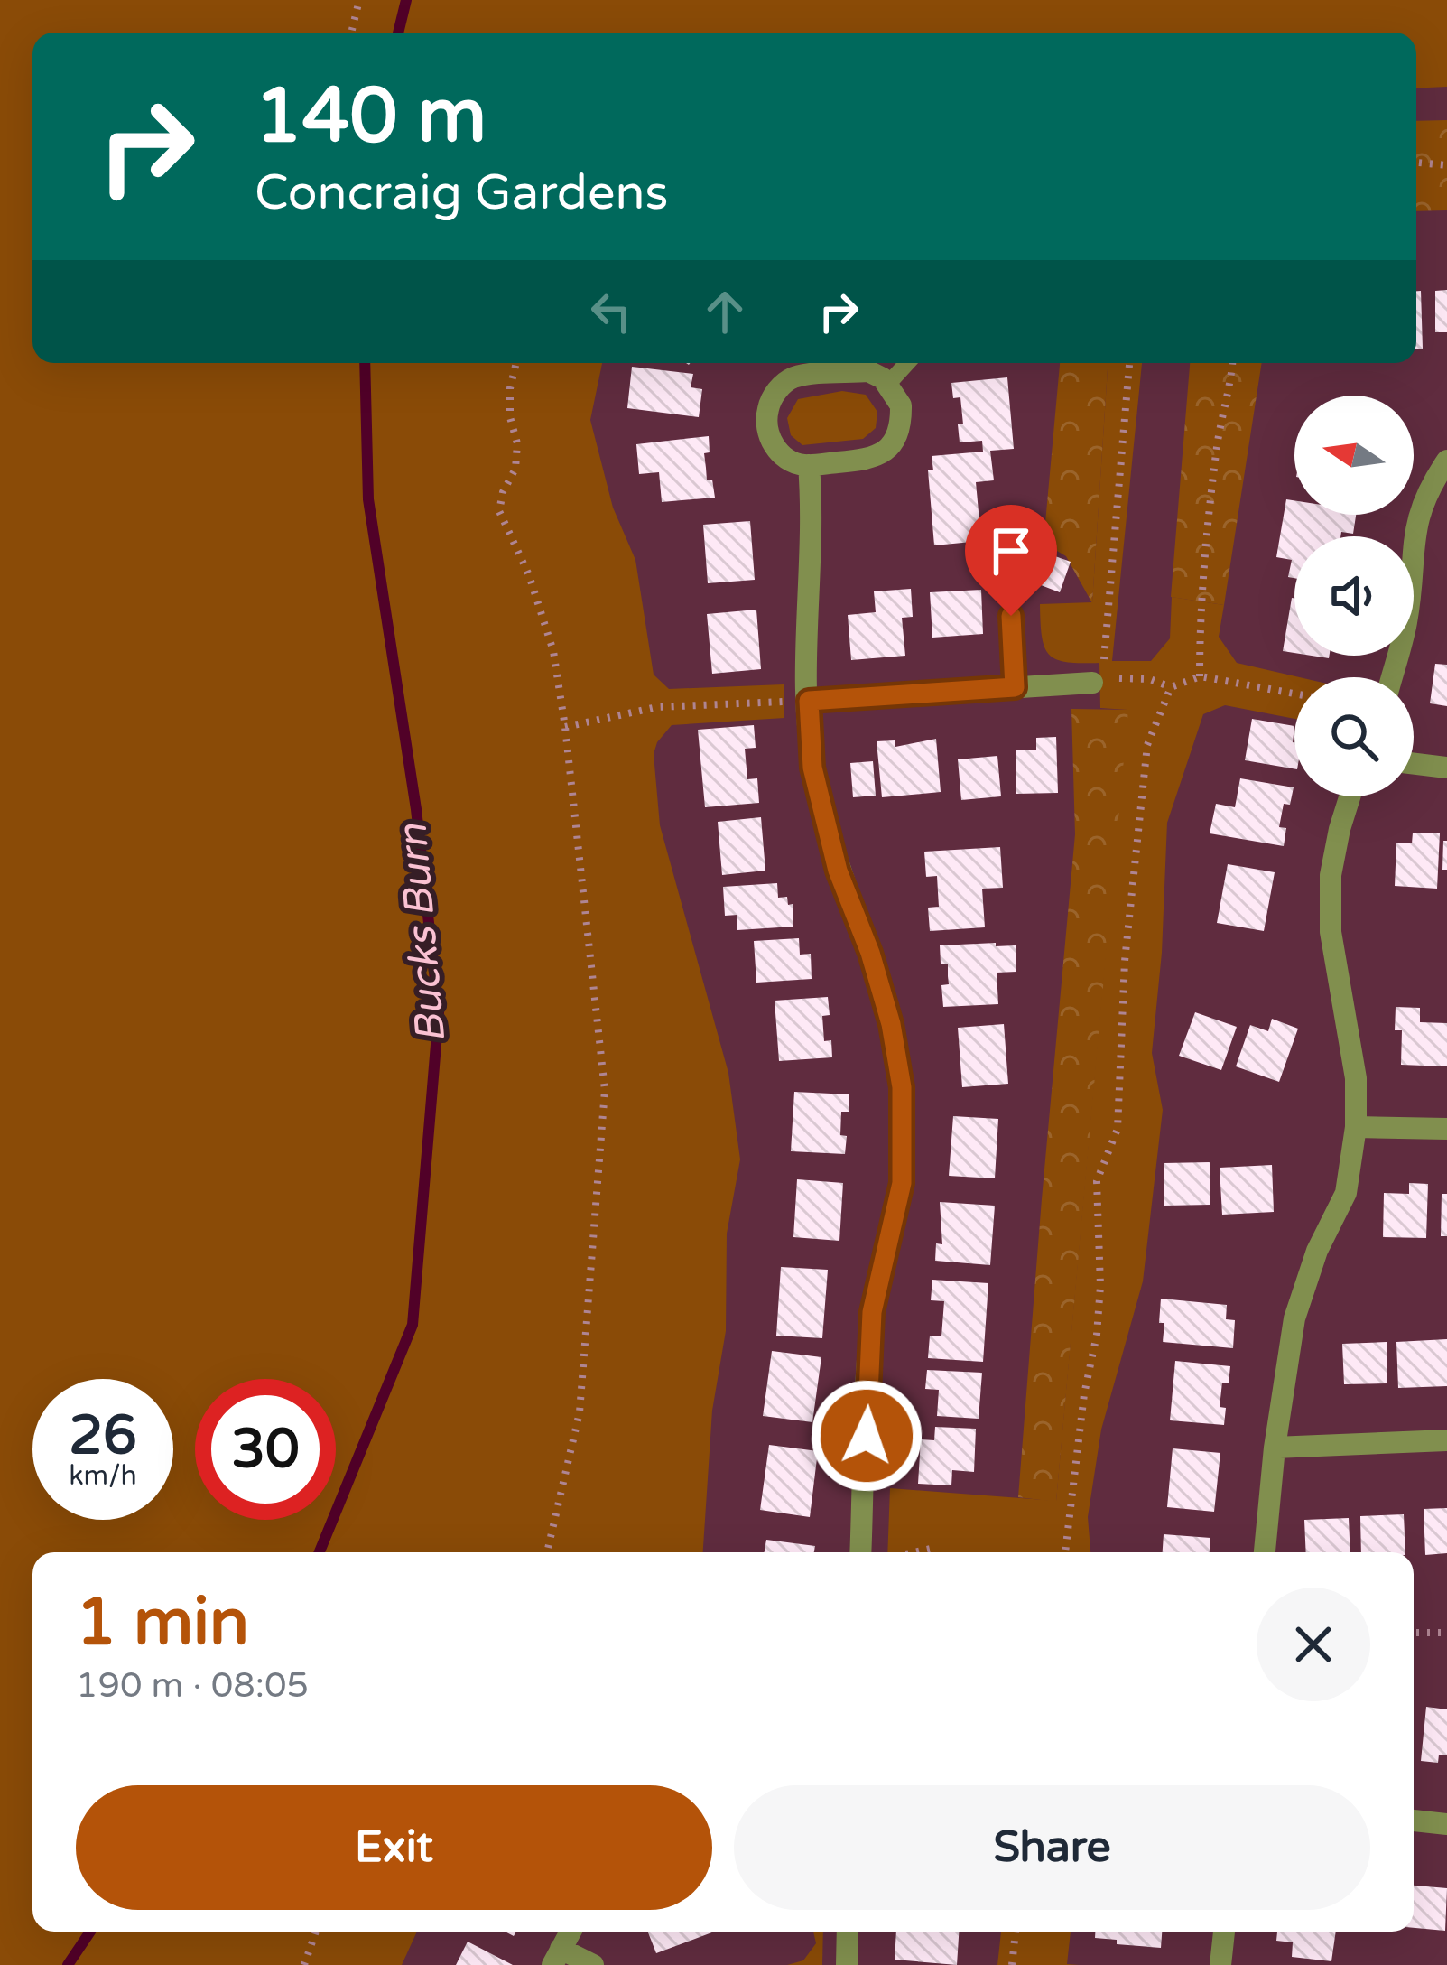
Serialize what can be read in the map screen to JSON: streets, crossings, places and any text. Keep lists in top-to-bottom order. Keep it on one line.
{"water":["Bucks Burn"],"north":"left","page":{"turn":["140 m","Concraig Gardens"],"speed":"26 km/h","limit":"30","heading":["1 min","190 m · 08:05"],"buttons":["Exit","Share"]}}
